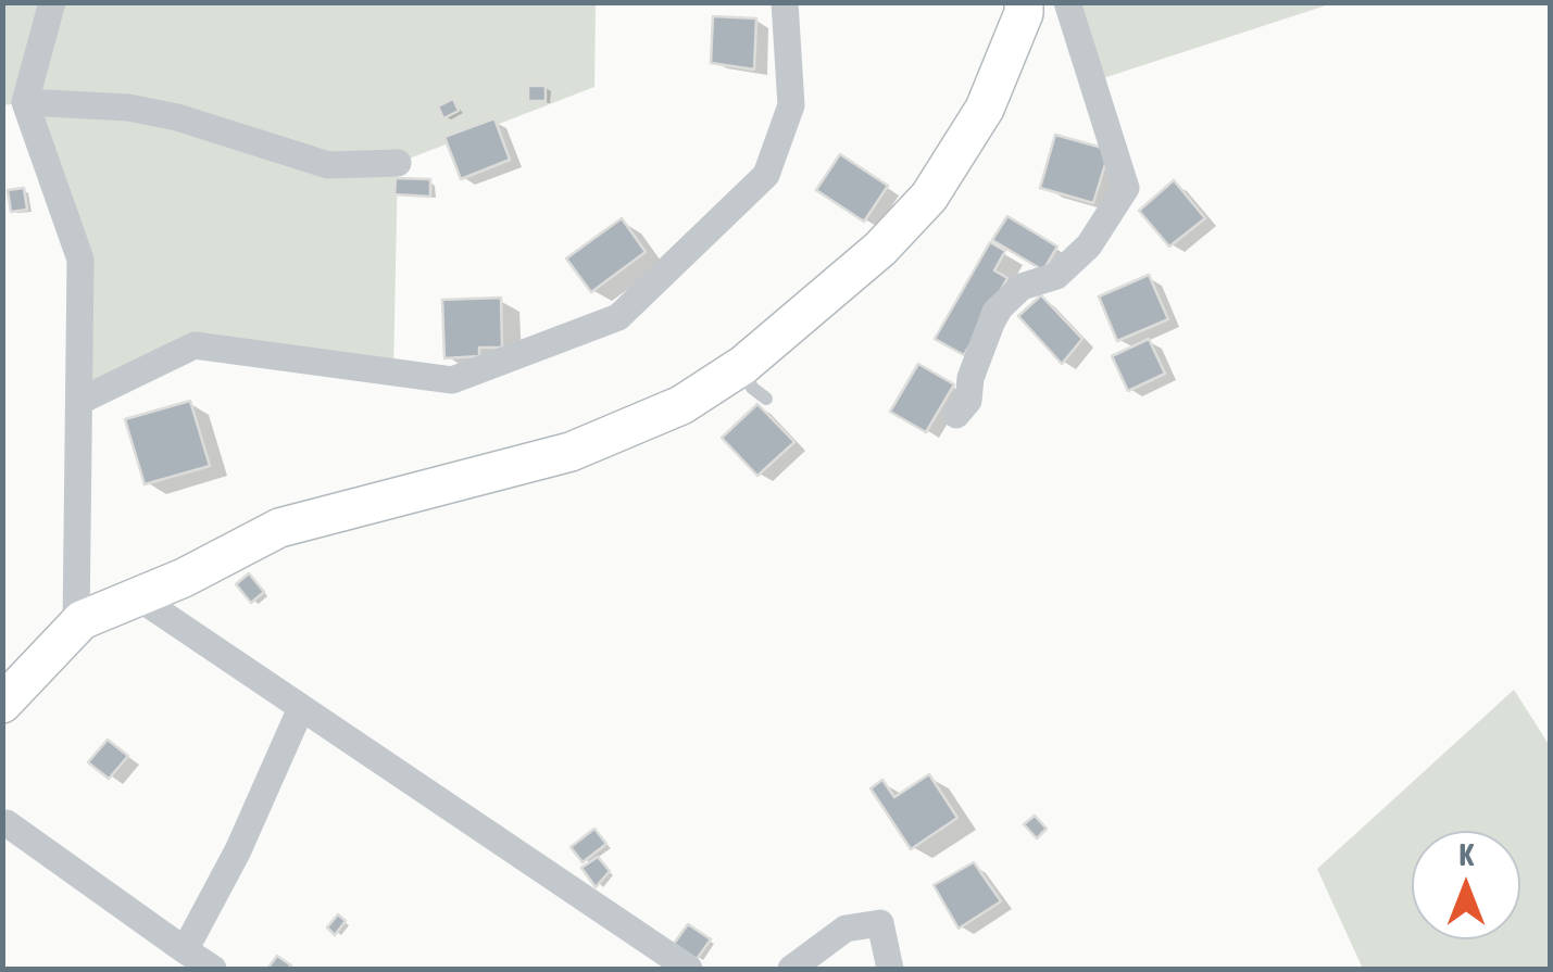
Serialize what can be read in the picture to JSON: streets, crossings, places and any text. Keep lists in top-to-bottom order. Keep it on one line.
{"north":"top"}
